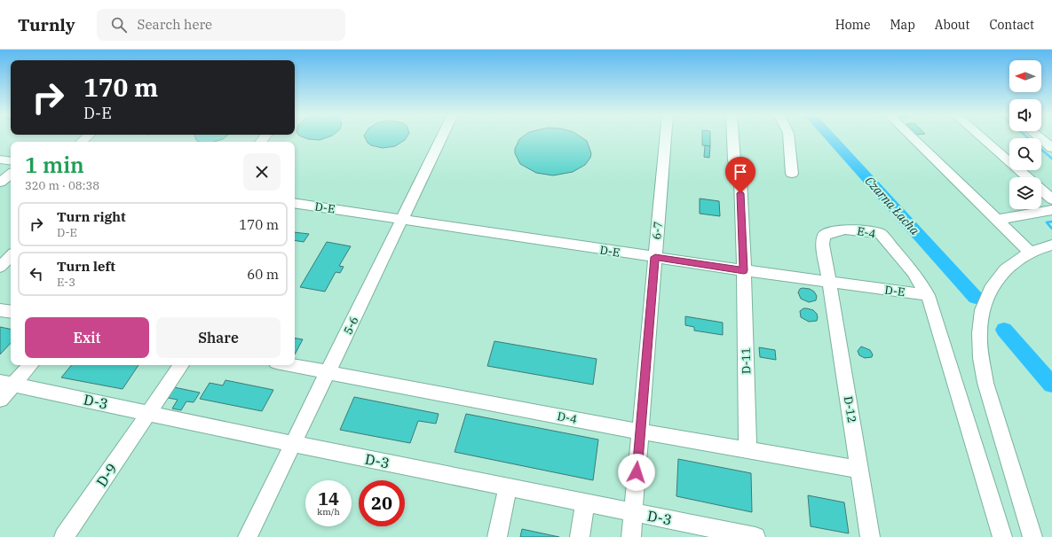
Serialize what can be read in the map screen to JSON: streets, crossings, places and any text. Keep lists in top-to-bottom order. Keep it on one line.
{"streets":{"street":["D-E","6-7","E-4","5-6","D-11","D-3","D-12","D-4","D-9"]},"crossings":[["D-E","6-7"],["D-E","E-4"],["D-E","5-6"],["D-E","D-11"],["D-E","D-12"],["6-7","D-3"],["6-7","D-4"],["E-4","D-12"],["5-6","D-3"],["5-6","D-4"],["D-11","D-4"],["D-3","D-9"],["D-12","D-4"]],"water":["Czarna Łacha"],"north":"left","page":{"header":"Turnly","search":"Search here","nav":["Home","Map","About","Contact"],"turn":["170 m","D-E"],"heading":["1 min","320 m · 08:38"],"list":[{"name":"Turn right","note":"D-E","value":"170 m"},{"name":"Turn left","note":"E-3","value":"60 m"}],"buttons":["Exit","Share"],"speed":"14 km/h","limit":"20"}}
